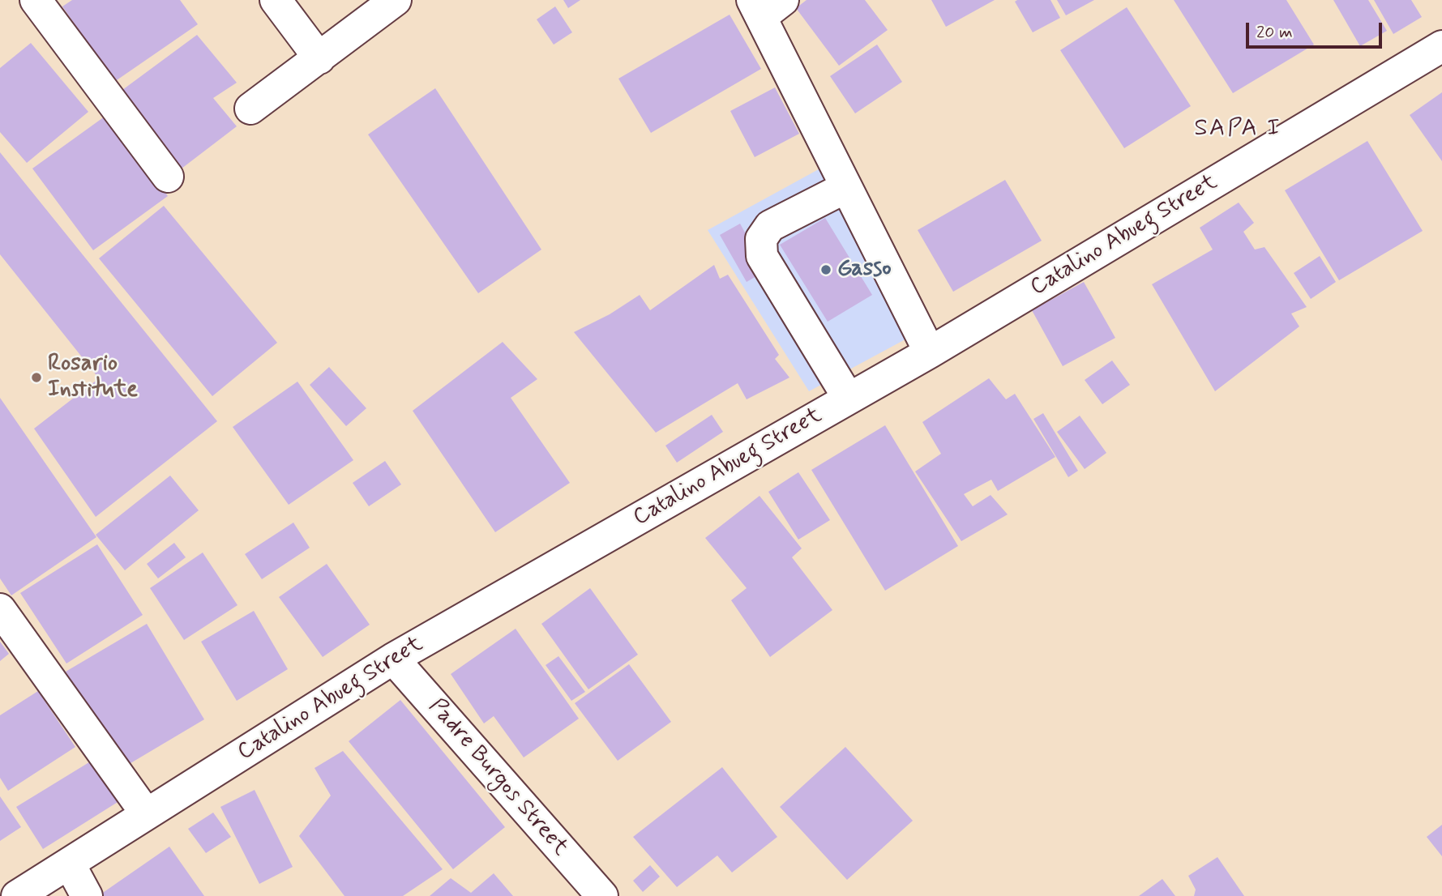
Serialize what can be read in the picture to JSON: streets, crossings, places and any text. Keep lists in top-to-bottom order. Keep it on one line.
{"streets":{"street":["Catalino Abueg Street","Padre Burgos Street"]},"crossings":[["Catalino Abueg Street","Padre Burgos Street"]],"districts":["SAPA I"],"places":["Gasso","Rosario Institute"],"scale_bar":"20 m"}
